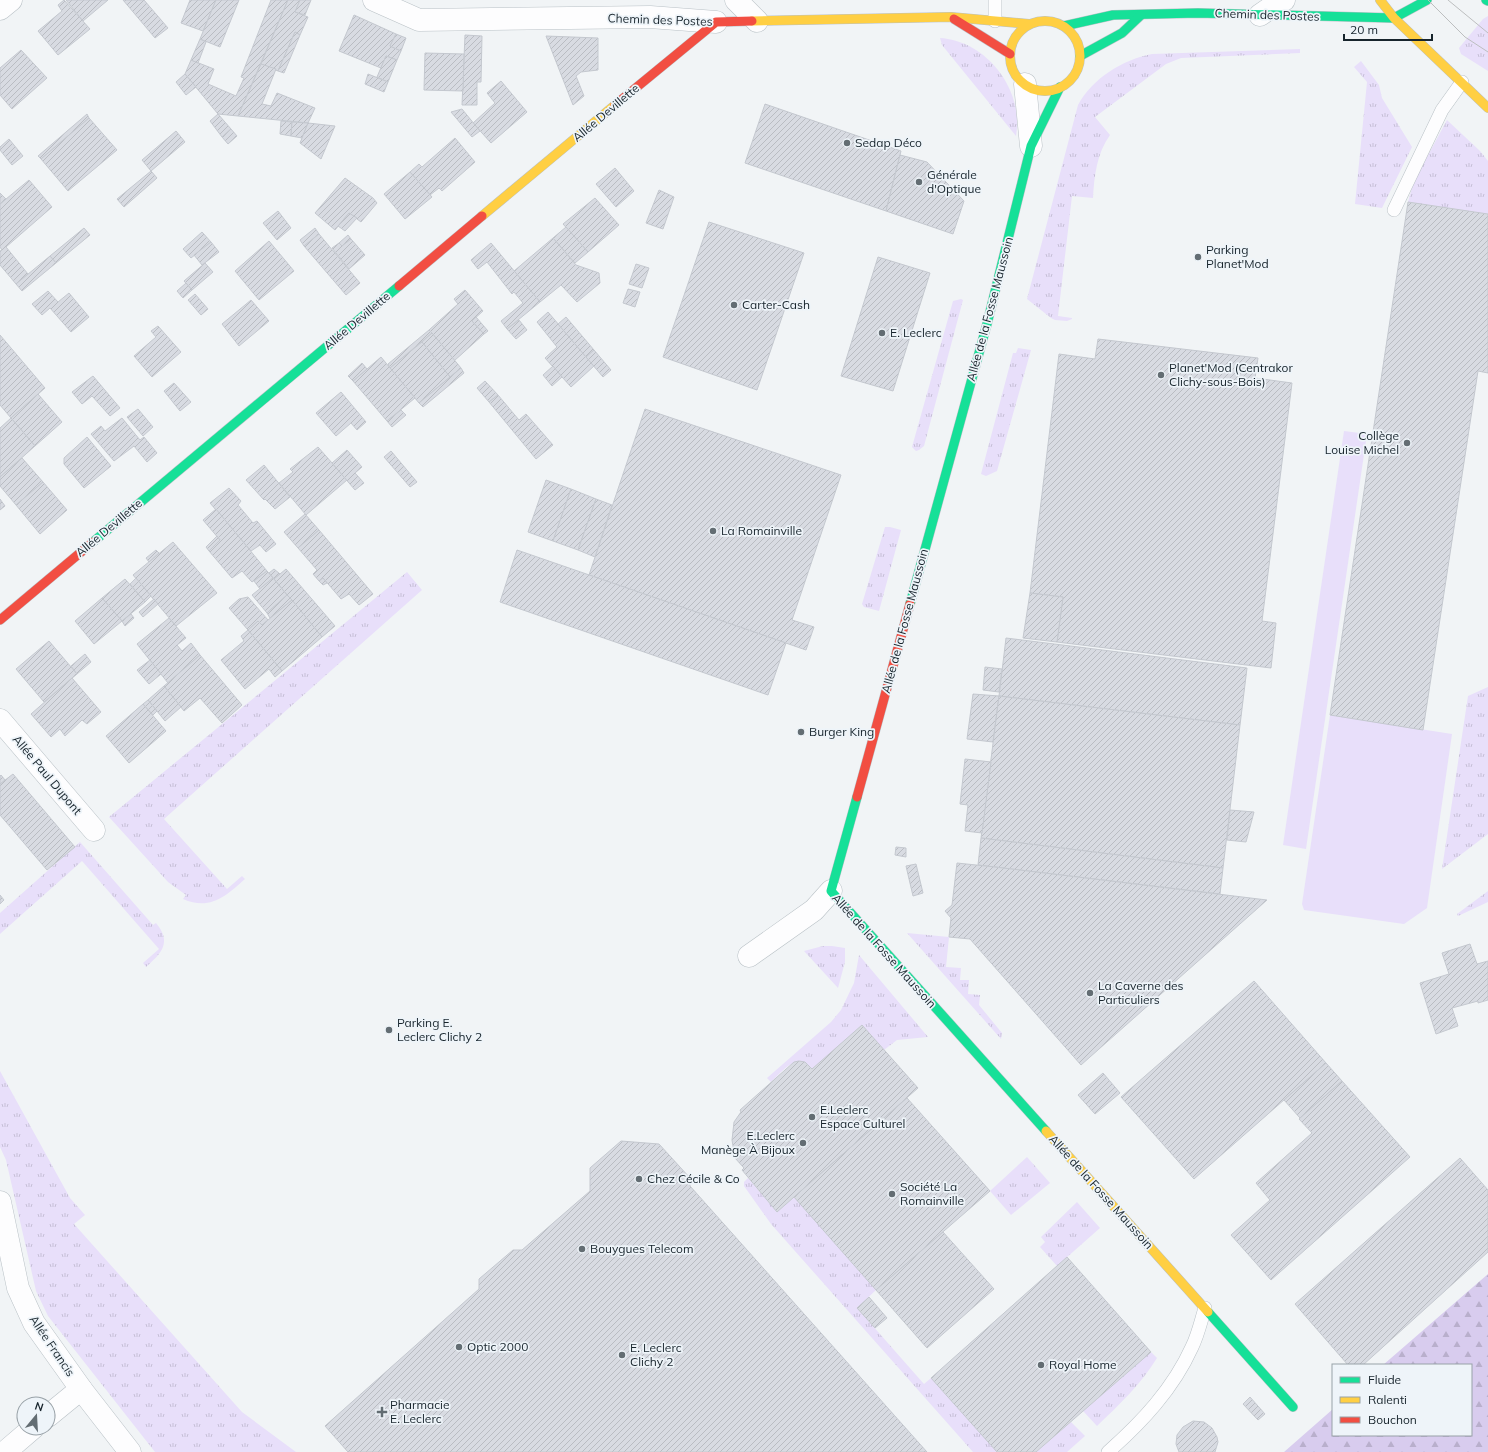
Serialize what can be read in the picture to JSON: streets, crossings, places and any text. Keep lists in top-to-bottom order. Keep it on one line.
{"streets":{"street":["Chemin des Postes","Allée Devillette","Allée de la Fosse Maussoin","Allée Paul Dupont","Allée Francis"]},"crossings":[["Chemin des Postes","Allée Devillette"],["Chemin des Postes","Allée de la Fosse Maussoin"]],"places":{"other":["Sedap Déco","Générale d'Optique","Parking Planet'Mod","Carter-Cash","E. Leclerc","Planet'Mod (Centrakor Clichy-sous-Bois)","Collège Louise Michel","La Romainville","Burger King","La Caverne des Particuliers","Parking E. Leclerc Clichy 2","E.Leclerc Espace Culturel","E.Leclerc Manège À Bijoux","Chez Cécile & Co","Société La Romainville","Bouygues Telecom","Optic 2000","E. Leclerc Clichy 2","Royal Home"],"health":["Pharmacie E. Leclerc"]},"legend":["Fluide","Ralenti","Bouchon"],"scale_bar":"20 m","north":"top"}
